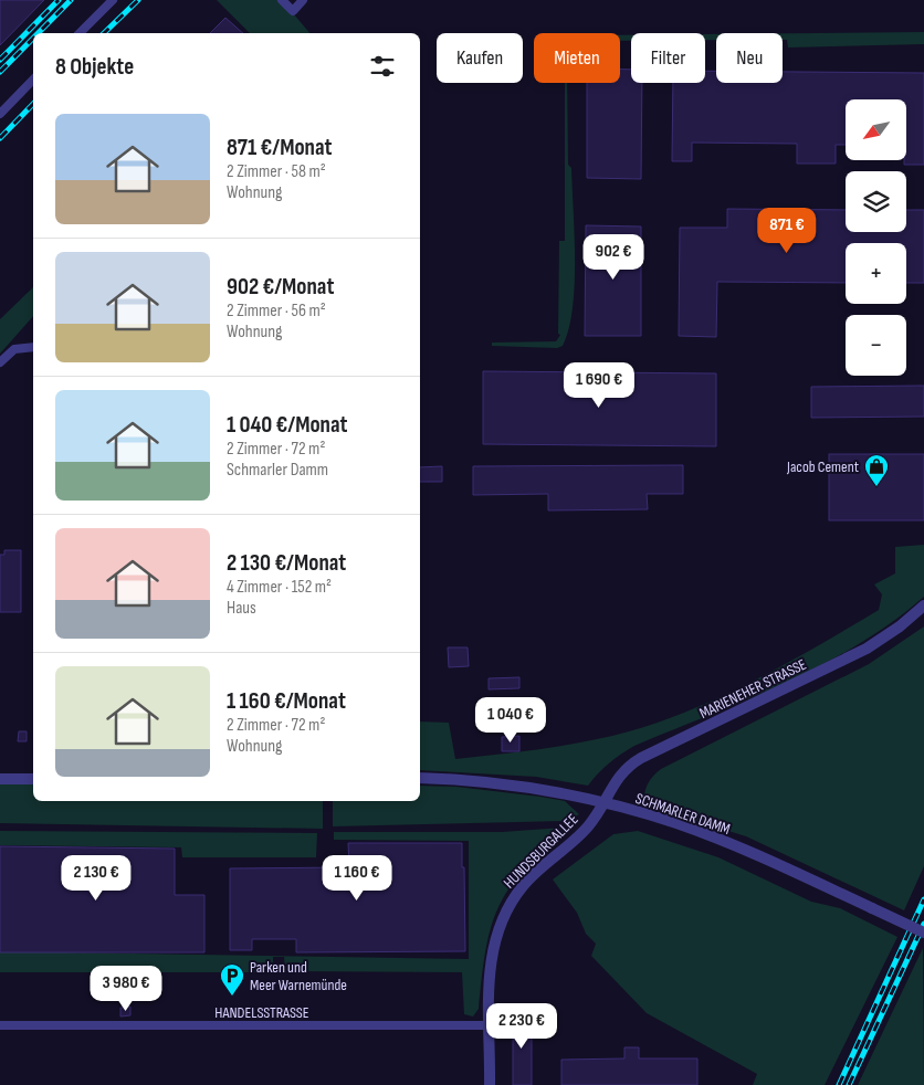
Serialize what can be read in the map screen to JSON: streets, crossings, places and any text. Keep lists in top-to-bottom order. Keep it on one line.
{"streets":{"street":["MARIENEHER STRASSE","SCHMARLER DAMM","HUNDSBURGALLEE","HANDELSSTRASSE"]},"crossings":[["MARIENEHER STRASSE","SCHMARLER DAMM"],["MARIENEHER STRASSE","HUNDSBURGALLEE"],["SCHMARLER DAMM","HUNDSBURGALLEE"],["HUNDSBURGALLEE","HANDELSSTRASSE"]],"places":{"shop":["Jacob Cement"],"parking":["Parken und Meer Warnemünde"]},"north":"bottom left","page":{"chip":["Kaufen","Mieten","Filter","Neu"],"heading":"8 Objekte","map_buttons":["+","−"],"list":[{"name":"871 €/Monat","note":"2 Zimmer · 58 m² · Wohnung"},{"name":"902 €/Monat","note":"2 Zimmer · 56 m² · Wohnung"},{"name":"1 040 €/Monat","note":"2 Zimmer · 72 m² · Schmarler Damm"},{"name":"2 130 €/Monat","note":"4 Zimmer · 152 m² · Haus"},{"name":"1 160 €/Monat","note":"2 Zimmer · 72 m² · Wohnung"}],"price":["871 €","902 €","1 690 €","1 040 €","2 130 €","1 160 €","3 980 €","2 230 €"]}}
